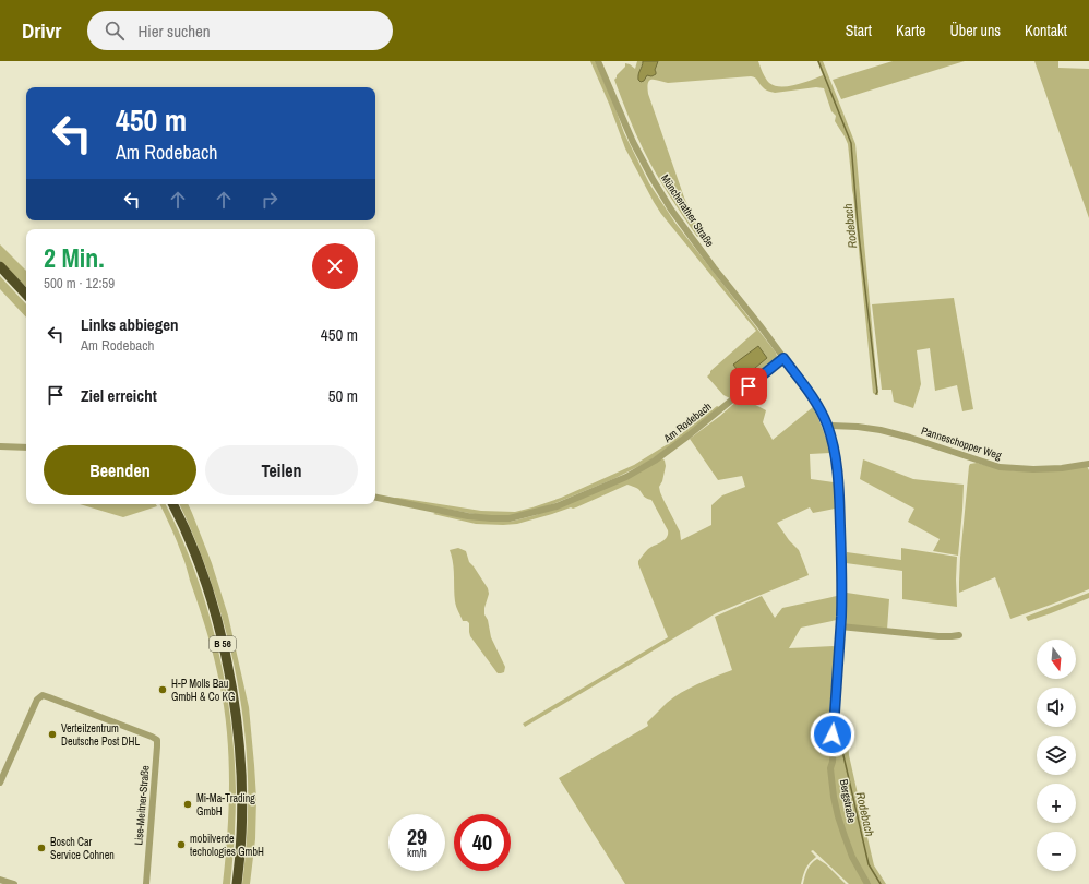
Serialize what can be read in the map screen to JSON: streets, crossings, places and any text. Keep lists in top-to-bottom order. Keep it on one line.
{"streets":{"highway":["B 56"],"street":["Müncherather Straße","Am Rodebach","Panneschopper Weg","Bergstraße","Lise-Meitner-Straße"]},"crossings":[["Müncherather Straße","Am Rodebach"]],"water":["Rodebach"],"places":["H-P Molls Bau GmbH & Co KG","Verteilzentrum Deutsche Post DHL","Mi-Ma-Trading GmbH","mobilverde techologies GmbH","Bosch Car Service Cohnen"],"north":"bottom","page":{"header":"Drivr","search":"Hier suchen","nav":["Start","Karte","Über uns","Kontakt"],"turn":["450 m","Am Rodebach"],"heading":["2 Min.","500 m · 12:59"],"list":[{"name":"Links abbiegen","note":"Am Rodebach","value":"450 m"},{"name":"Ziel erreicht","value":"50 m"}],"buttons":["Beenden","Teilen"],"map_buttons":["+","−"],"speed":"29 km/h","limit":"40"}}
